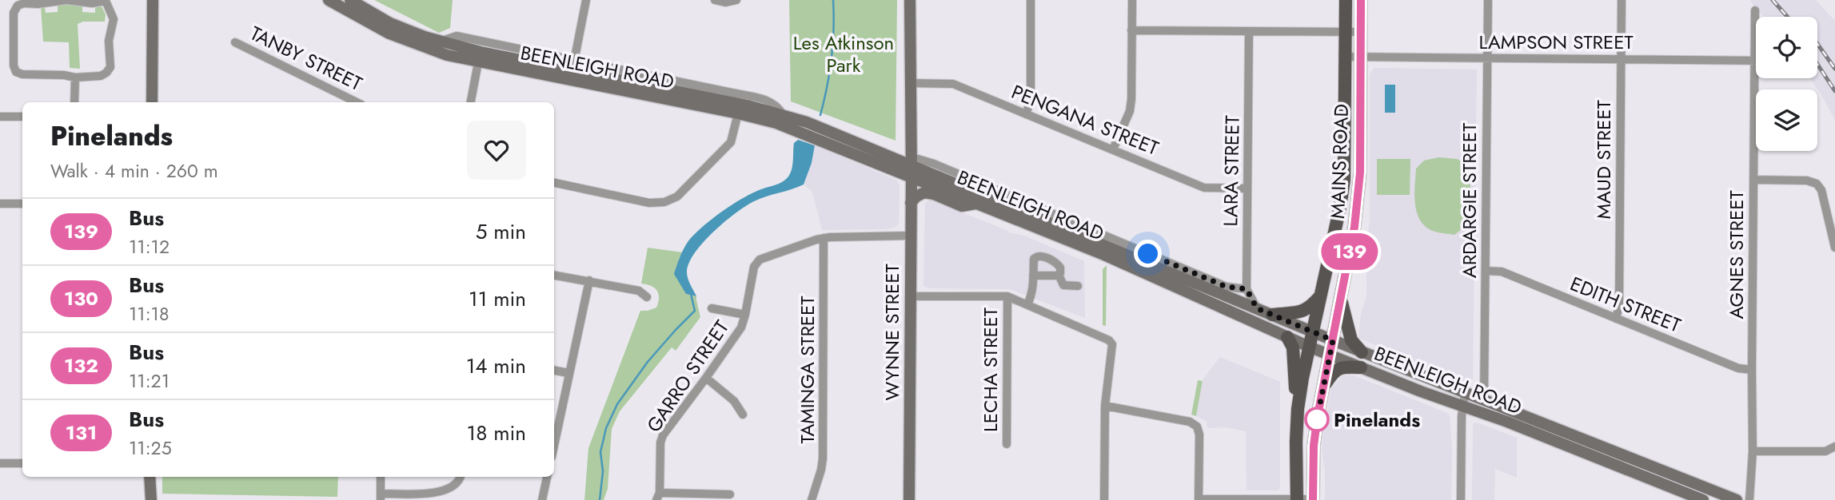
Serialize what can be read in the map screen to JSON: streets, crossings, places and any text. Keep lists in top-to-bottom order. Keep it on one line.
{"streets":{"main road":["BEENLEIGH ROAD","MAINS ROAD","WYNNE STREET"],"street":["LAMPSON STREET","TANBY STREET","PENGANA STREET","MAUD STREET","LARA STREET","ARDARGIE STREET","AGNES STREET","EDITH STREET","TAMINGA STREET","LECHA STREET","GARRO STREET"]},"crossings":[["LAMPSON STREET","MAUD STREET"],["LAMPSON STREET","MAINS ROAD"],["LAMPSON STREET","ARDARGIE STREET"],["LAMPSON STREET","AGNES STREET"],["BEENLEIGH ROAD","MAINS ROAD"],["BEENLEIGH ROAD","LARA STREET"],["BEENLEIGH ROAD","ARDARGIE STREET"],["BEENLEIGH ROAD","WYNNE STREET"],["PENGANA STREET","LARA STREET"],["PENGANA STREET","WYNNE STREET"],["MAUD STREET","EDITH STREET"],["ARDARGIE STREET","EDITH STREET"],["AGNES STREET","EDITH STREET"],["WYNNE STREET","GARRO STREET"],["TAMINGA STREET","GARRO STREET"]],"parks":["Les Atkinson Park"],"places":["Pinelands"],"lines":["bus line 139"],"page":{"on_map":"139","heading":["Pinelands","Walk · 4 min · 260 m"],"list":[{"mark":"139","name":"Bus","note":"11:12","value":"5 min"},{"mark":"130","name":"Bus","note":"11:18","value":"11 min"},{"mark":"132","name":"Bus","note":"11:21","value":"14 min"},{"mark":"131","name":"Bus","note":"11:25","value":"18 min"}]}}
